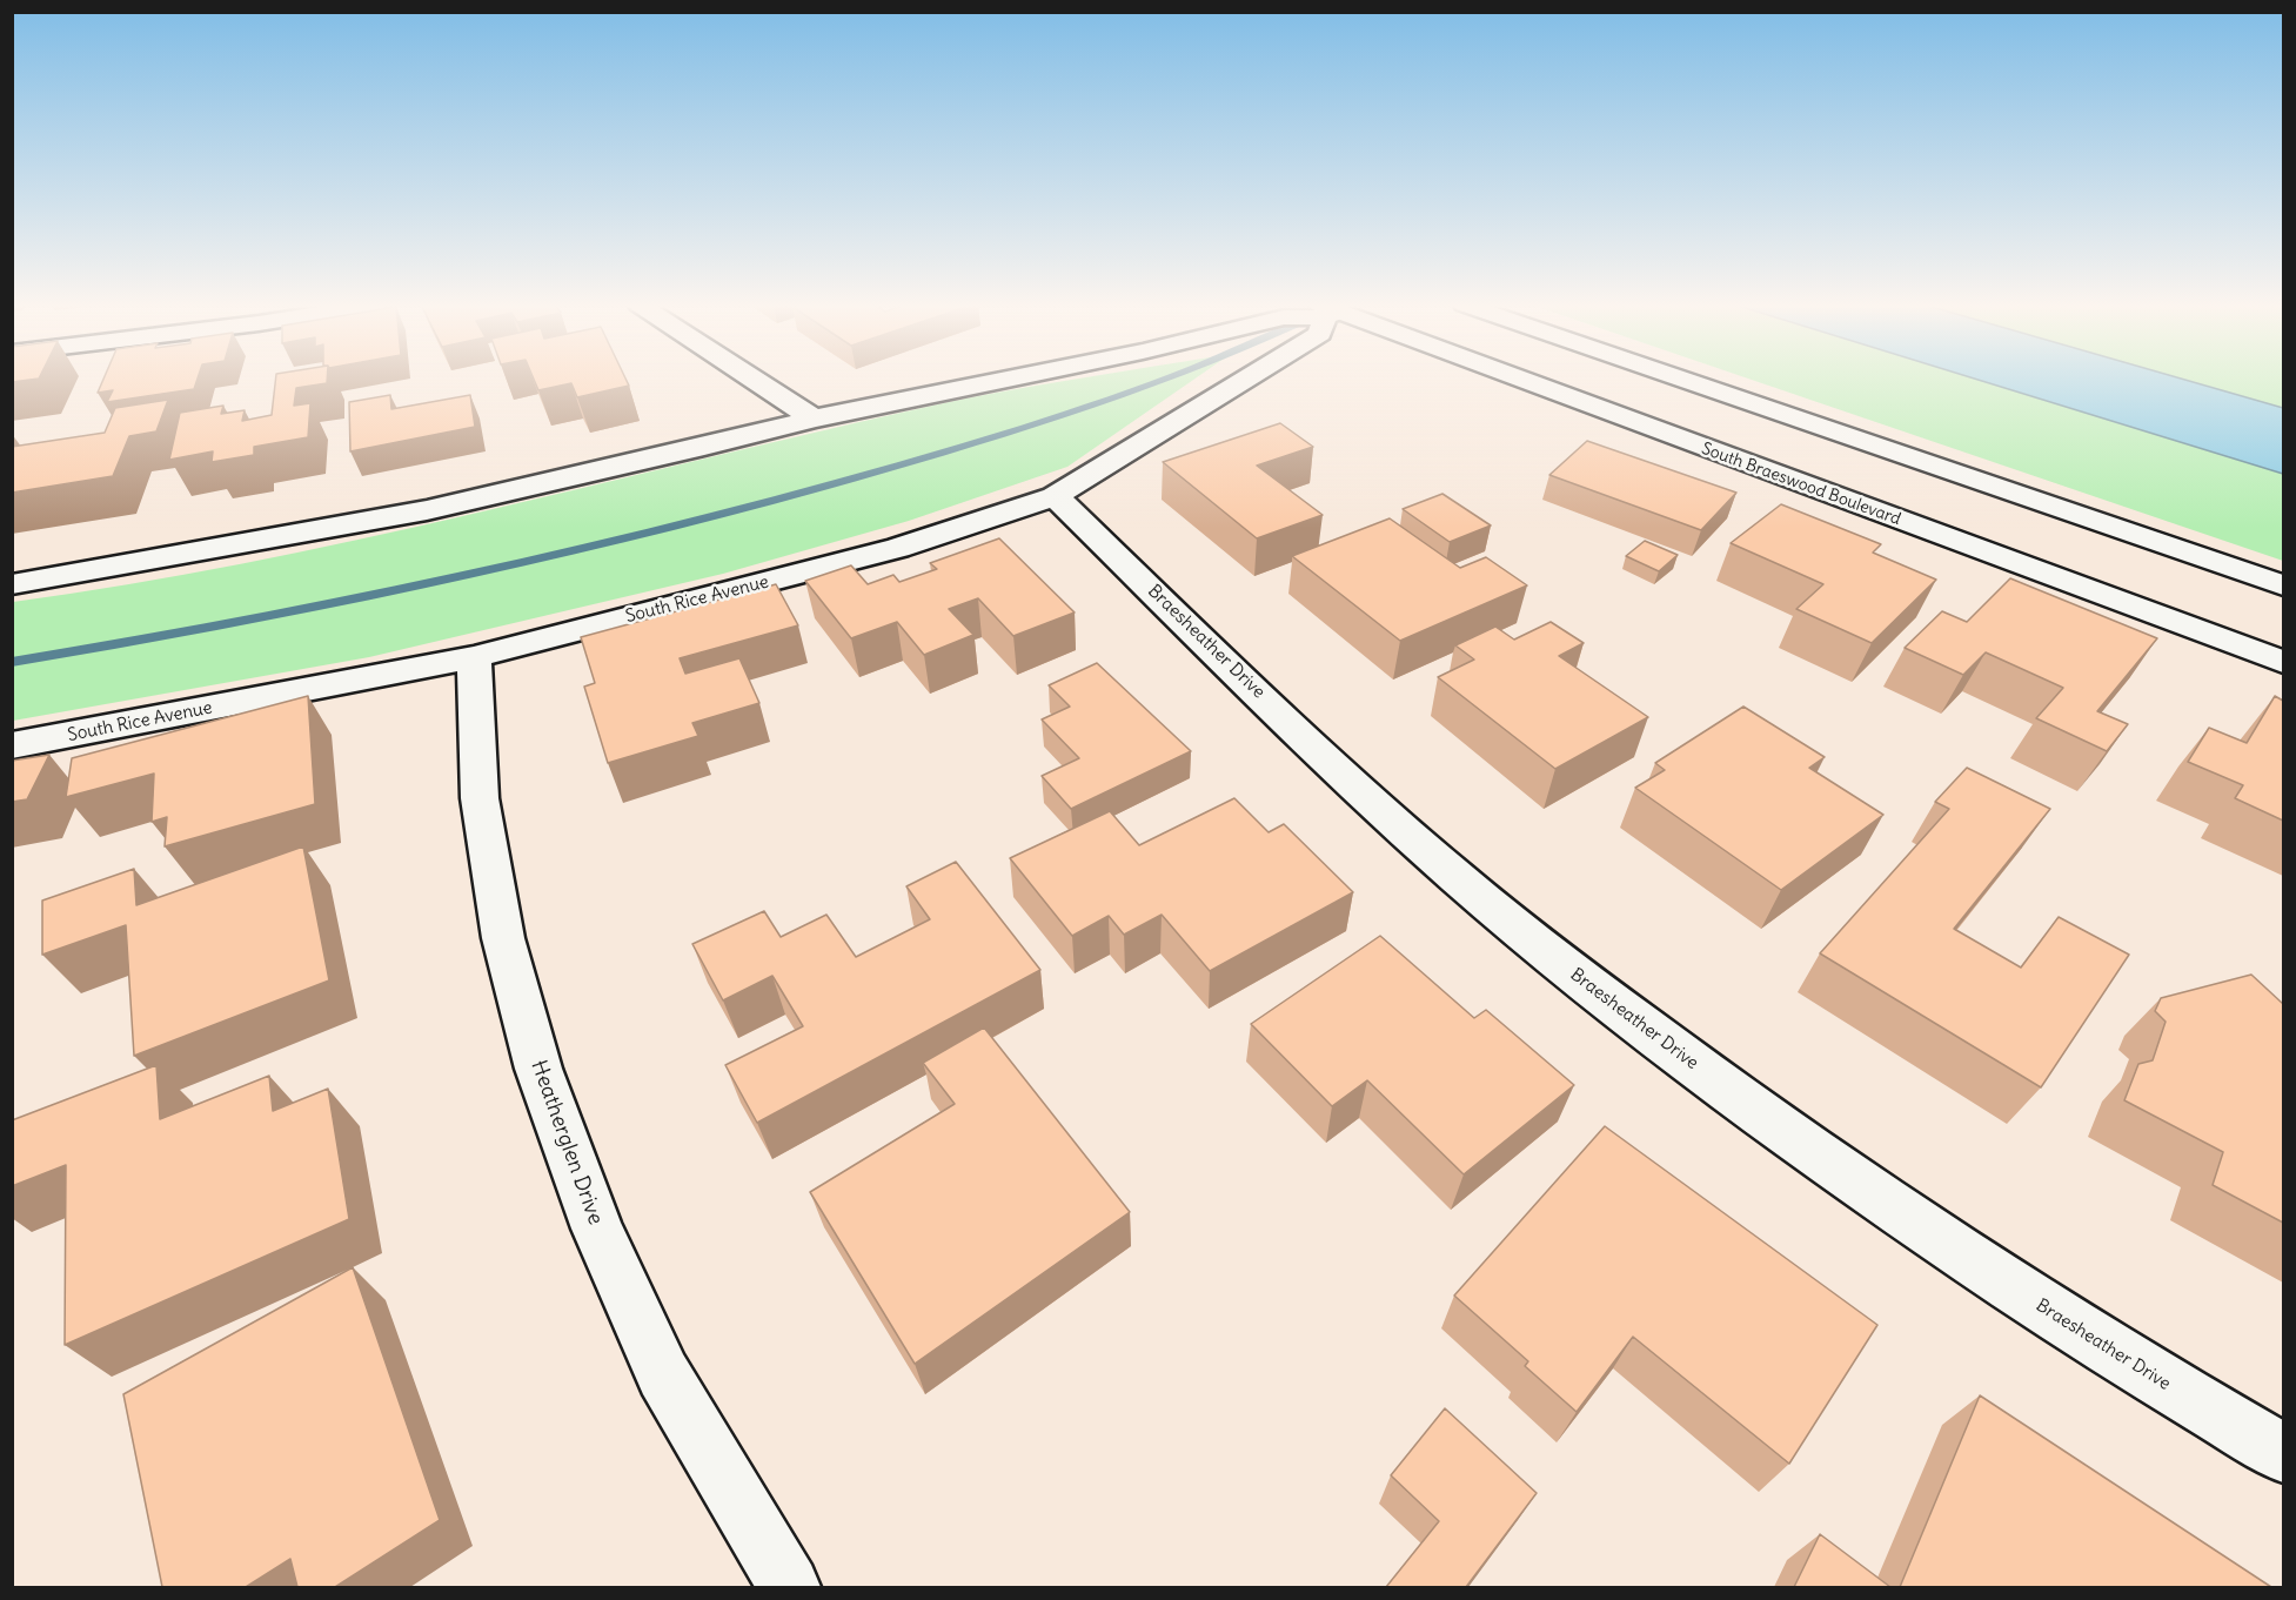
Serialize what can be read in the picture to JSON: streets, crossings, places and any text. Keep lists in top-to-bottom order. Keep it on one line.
{"streets":{"street":["South Braeswood Boulevard","South Rice Avenue","Braesheather Drive","Heatherglen Drive"]},"crossings":[["South Rice Avenue","Braesheather Drive"],["South Rice Avenue","Heatherglen Drive"]]}
